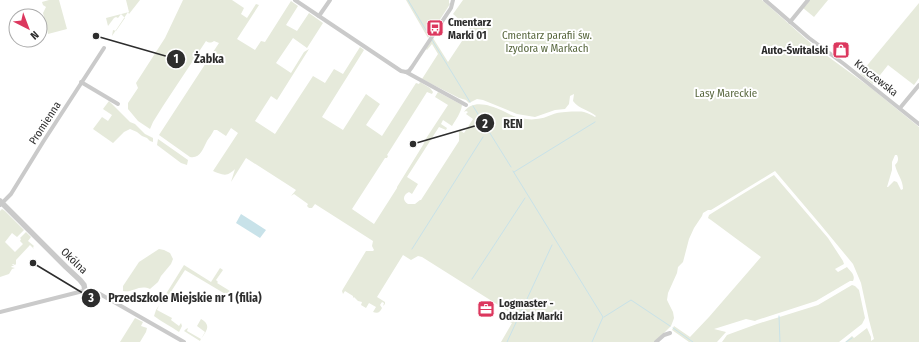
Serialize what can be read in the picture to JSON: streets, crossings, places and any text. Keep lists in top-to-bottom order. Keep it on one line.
{"streets":{"street":["Kroczewska","Promienna","Okólna"]},"crossings":[["Promienna","Okólna"]],"parks":["Cmentarz parafii św. Izydora w Markach","Lasy Mareckie"],"places":{"bus stop":["Cmentarz Marki 01"],"other":["Żabka","REN","Przedszkole Miejskie nr 1 (filia)"],"shop":["Auto-Świtalski"],"office":["Logmaster - Oddział Marki"]},"north":"bottom right"}
